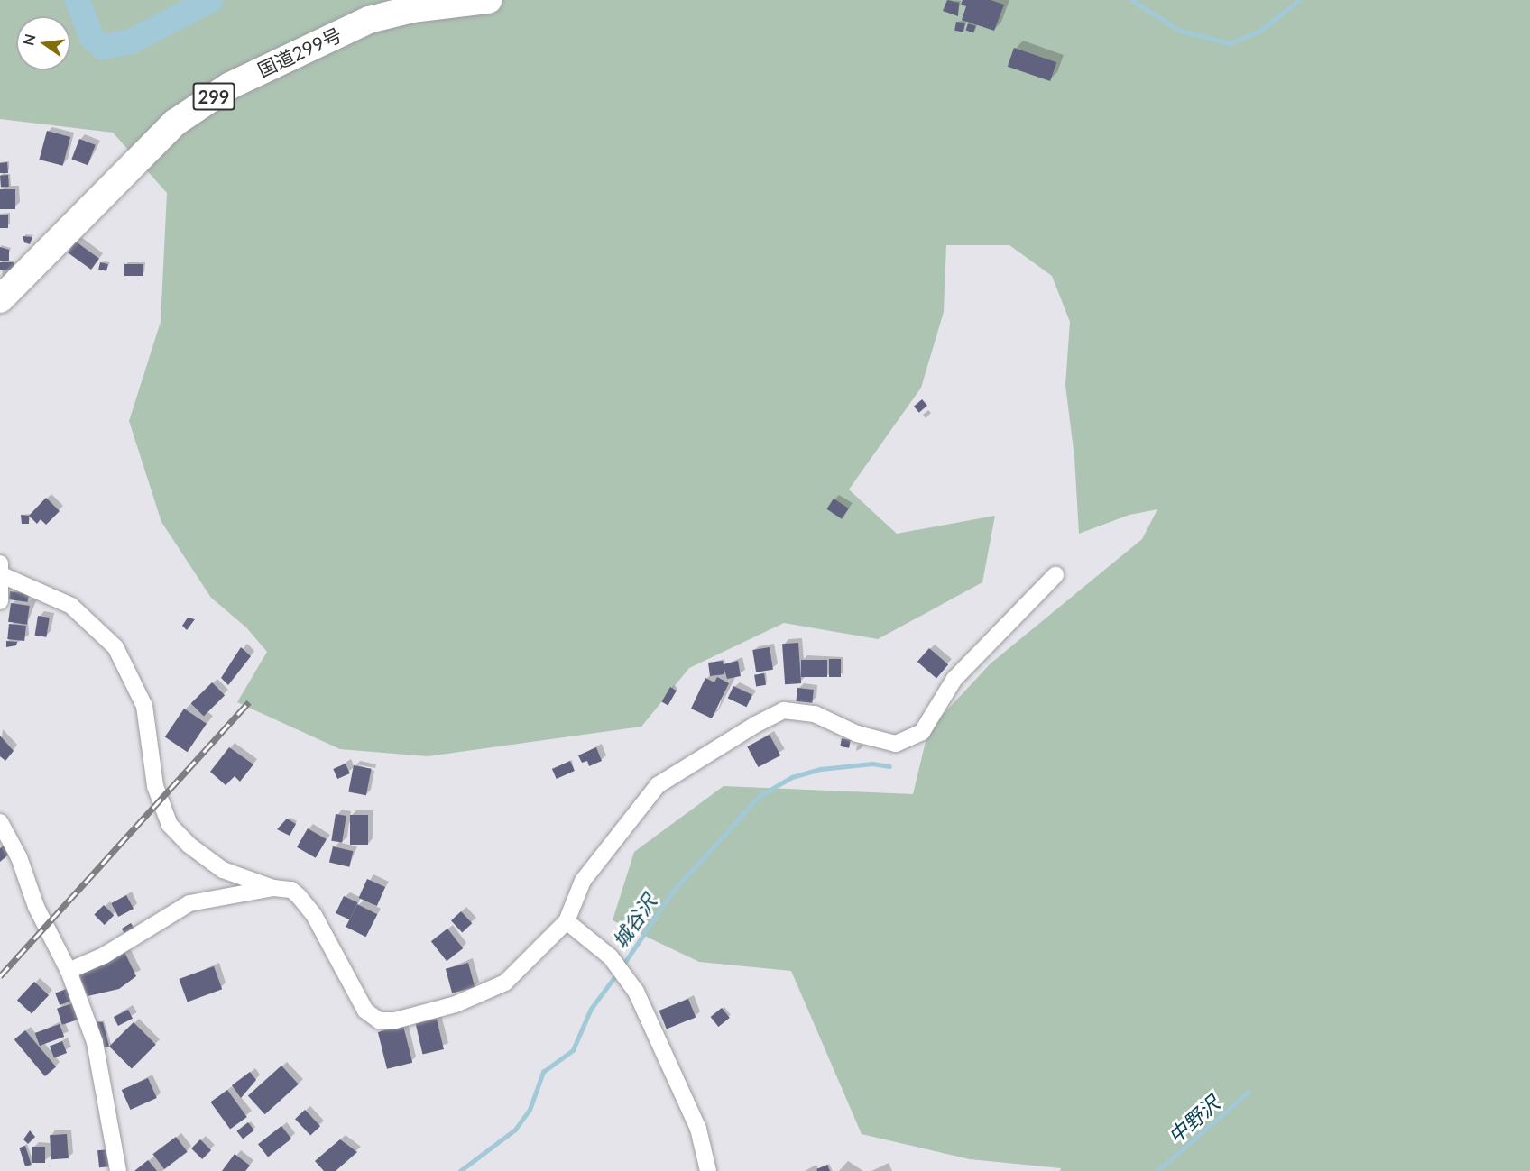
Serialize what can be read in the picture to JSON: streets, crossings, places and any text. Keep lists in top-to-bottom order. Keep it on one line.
{"streets":{"highway":["国道299号","299"]},"water":["城谷沢","中野沢"],"north":"left"}
